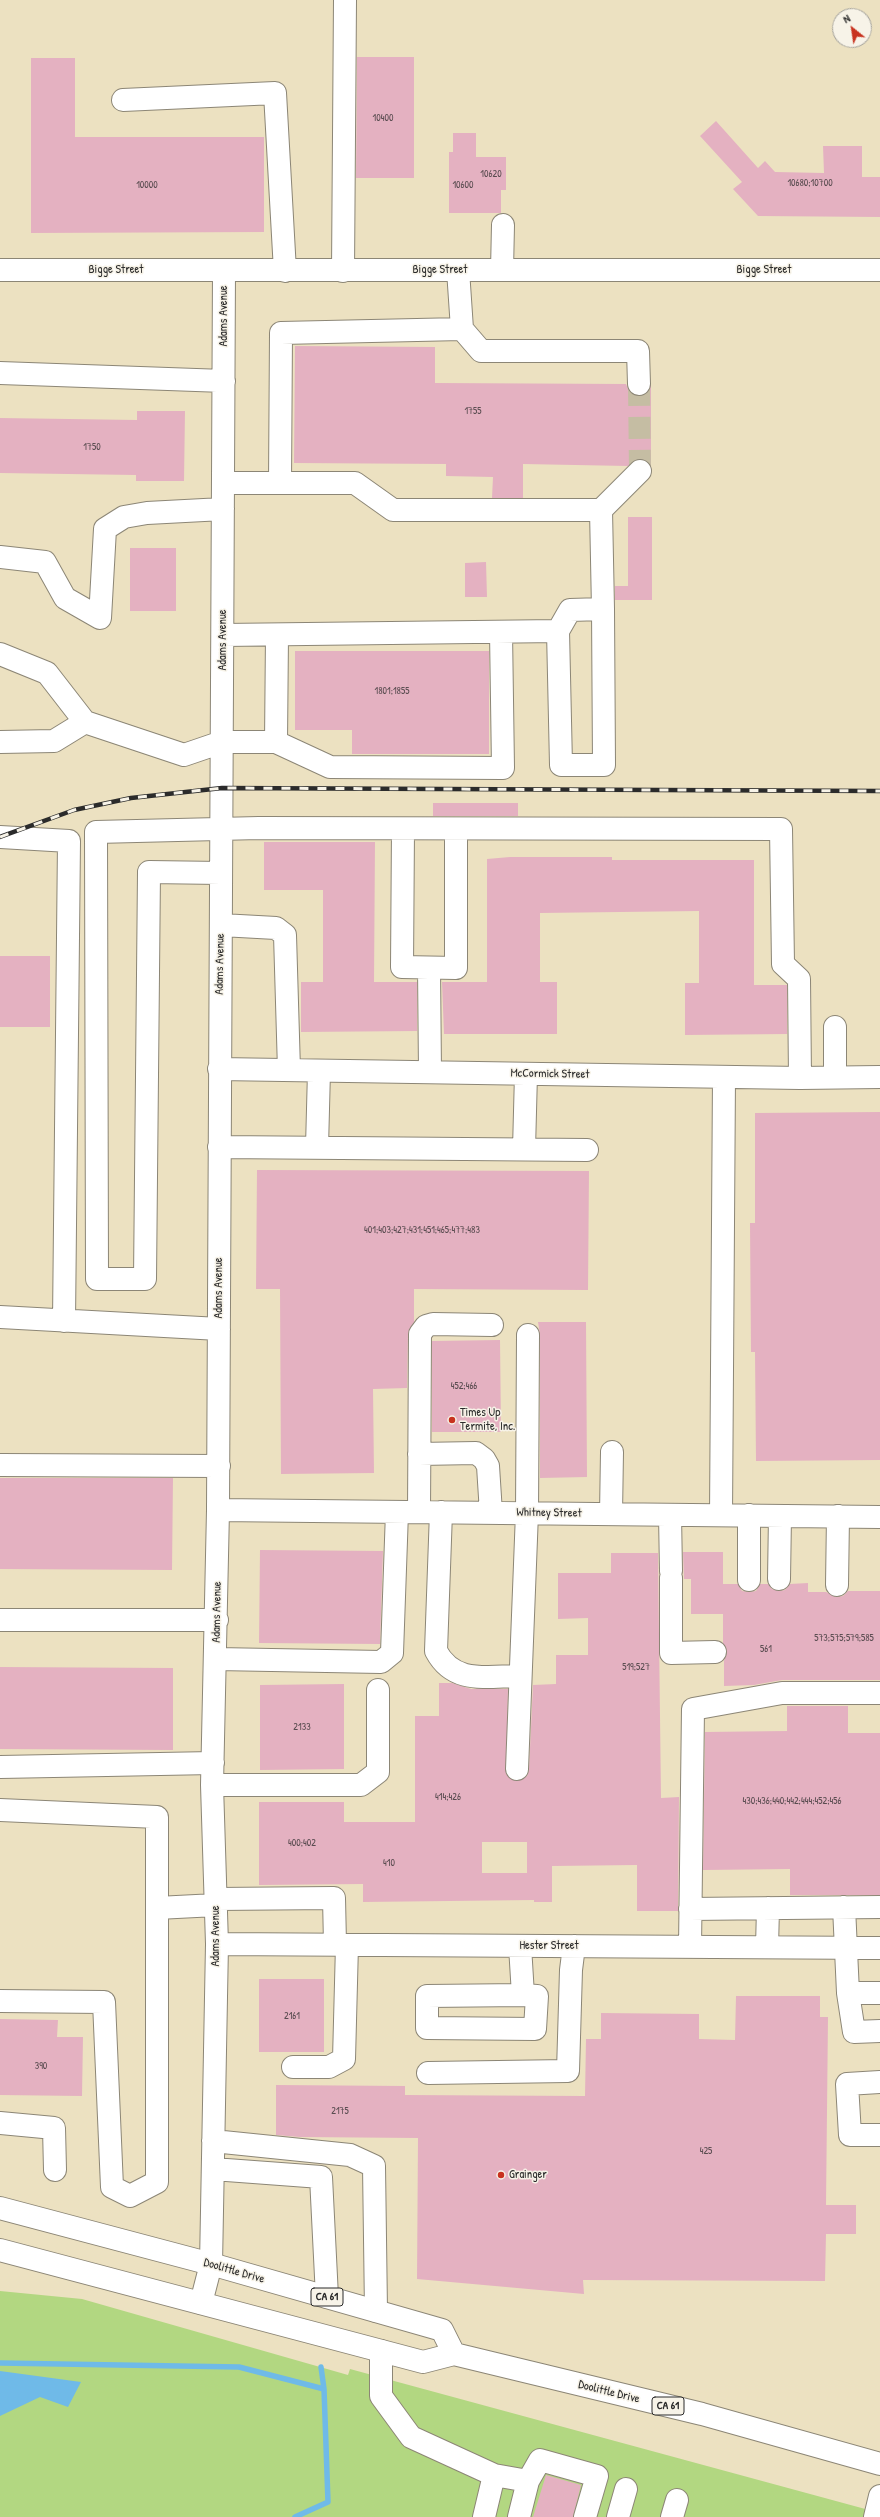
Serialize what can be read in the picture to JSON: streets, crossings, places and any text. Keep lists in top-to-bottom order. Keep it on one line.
{"streets":{"street":["Bigge Street","Adams Avenue","McCormick Street","Whitney Street","Hester Street","Doolittle Drive","CA 61"]},"crossings":[["Bigge Street","Adams Avenue"],["Adams Avenue","McCormick Street"],["Adams Avenue","Whitney Street"],["Adams Avenue","Hester Street"],["Adams Avenue","Doolittle Drive"]],"places":["Times Up Termite, Inc.","Grainger"],"house_numbers":["10400","10620","10680;10700","10000","10600","1755","1750","1801;1855","401;403;427;431;451;465;477;483","452;466","573;575;579;585","561","519;527","2133","414;426","430;436;440;442;444;452;456","400;402","410","2161","390","2175","425"],"north":"top left"}
